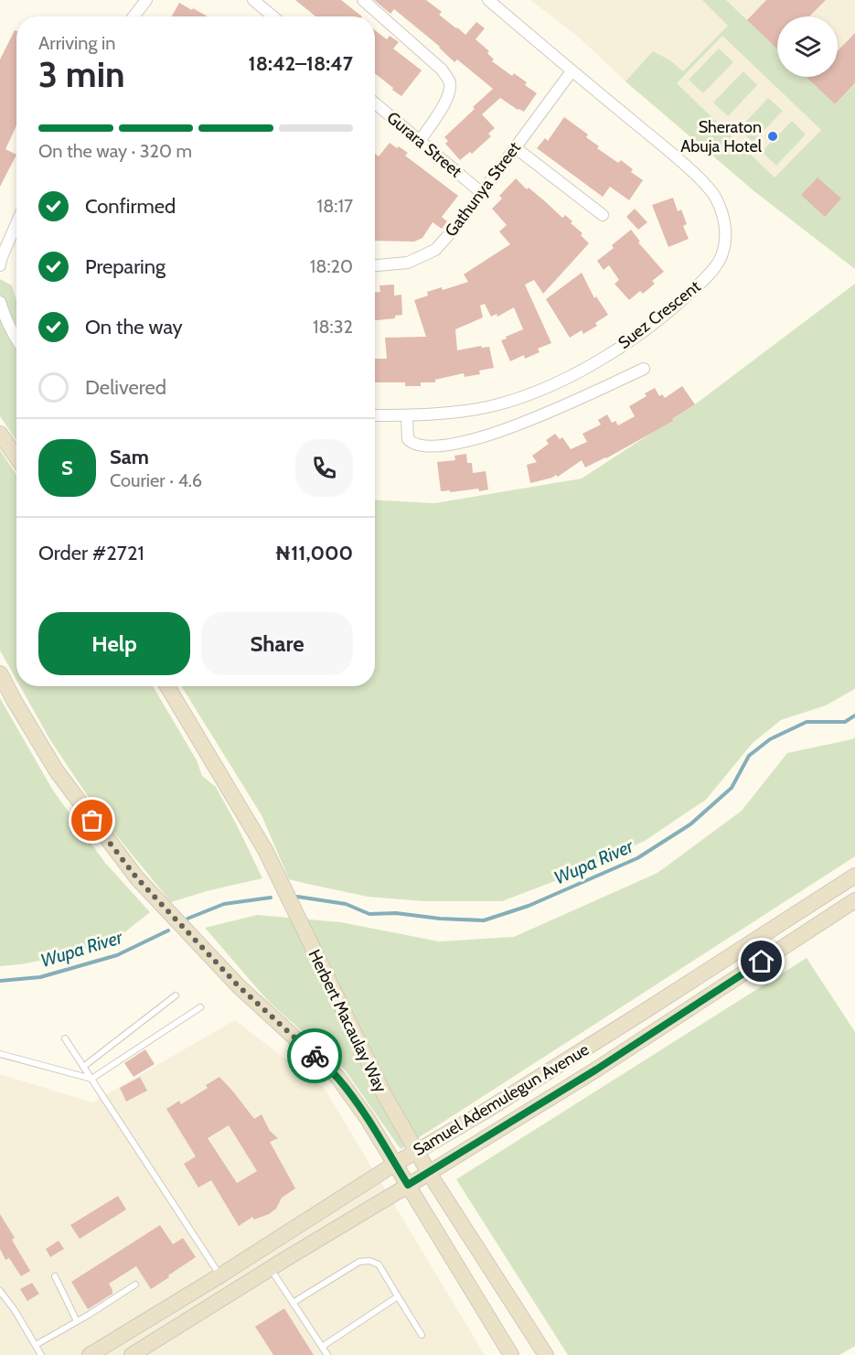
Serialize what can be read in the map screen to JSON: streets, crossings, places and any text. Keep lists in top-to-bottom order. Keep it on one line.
{"streets":{"main road":["Herbert Macaulay Way","Samuel Ademulegun Avenue"],"street":["Gurara Street","Gathunya Street","Suez Crescent"]},"crossings":[["Gurara Street","Gathunya Street"],["Gathunya Street","Suez Crescent"],["Herbert Macaulay Way","Samuel Ademulegun Avenue"]],"water":["Wupa River"],"places":["Sheraton Abuja Hotel"],"page":{"heading":["3 min","Arriving in","18:42–18:47"],"panel":["Sam","Courier · 4.6","Order #2721","₦11,000"],"bar":"On the way · 320 m","list":[["Confirmed","18:17"],["Preparing","18:20"],["On the way","18:32"],"Delivered"],"round":"S","buttons":["Help","Share"]}}
